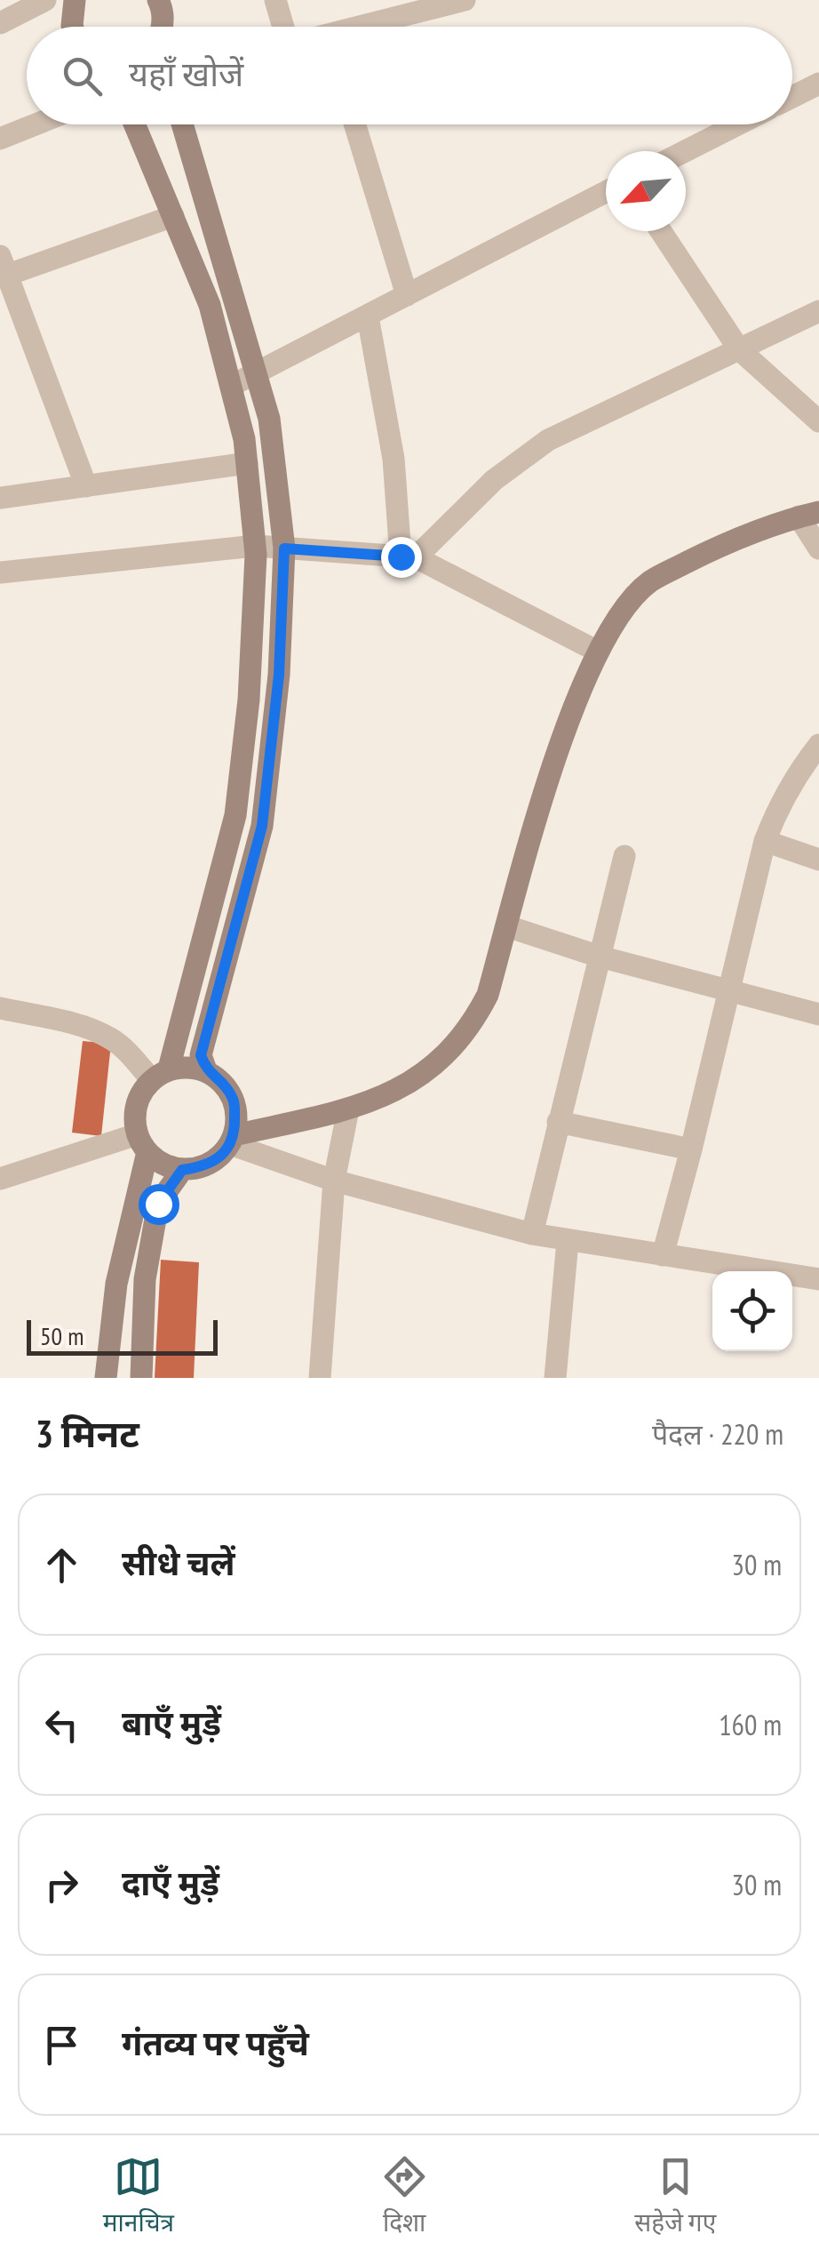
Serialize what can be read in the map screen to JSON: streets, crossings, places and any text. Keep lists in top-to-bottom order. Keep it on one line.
{"scale_bar":"50 m","north":"bottom left","page":{"search":"यहाँ खोजें","scale":"50 m","heading":["3 मिनट","पैदल · 220 m"],"list":[["सीधे चलें","30 m"],["बाएँ मुड़ें","160 m"],["दाएँ मुड़ें","30 m"],"गंतव्य पर पहुँचे"],"nav":["मानचित्र","दिशा","सहेजे गए"]}}
